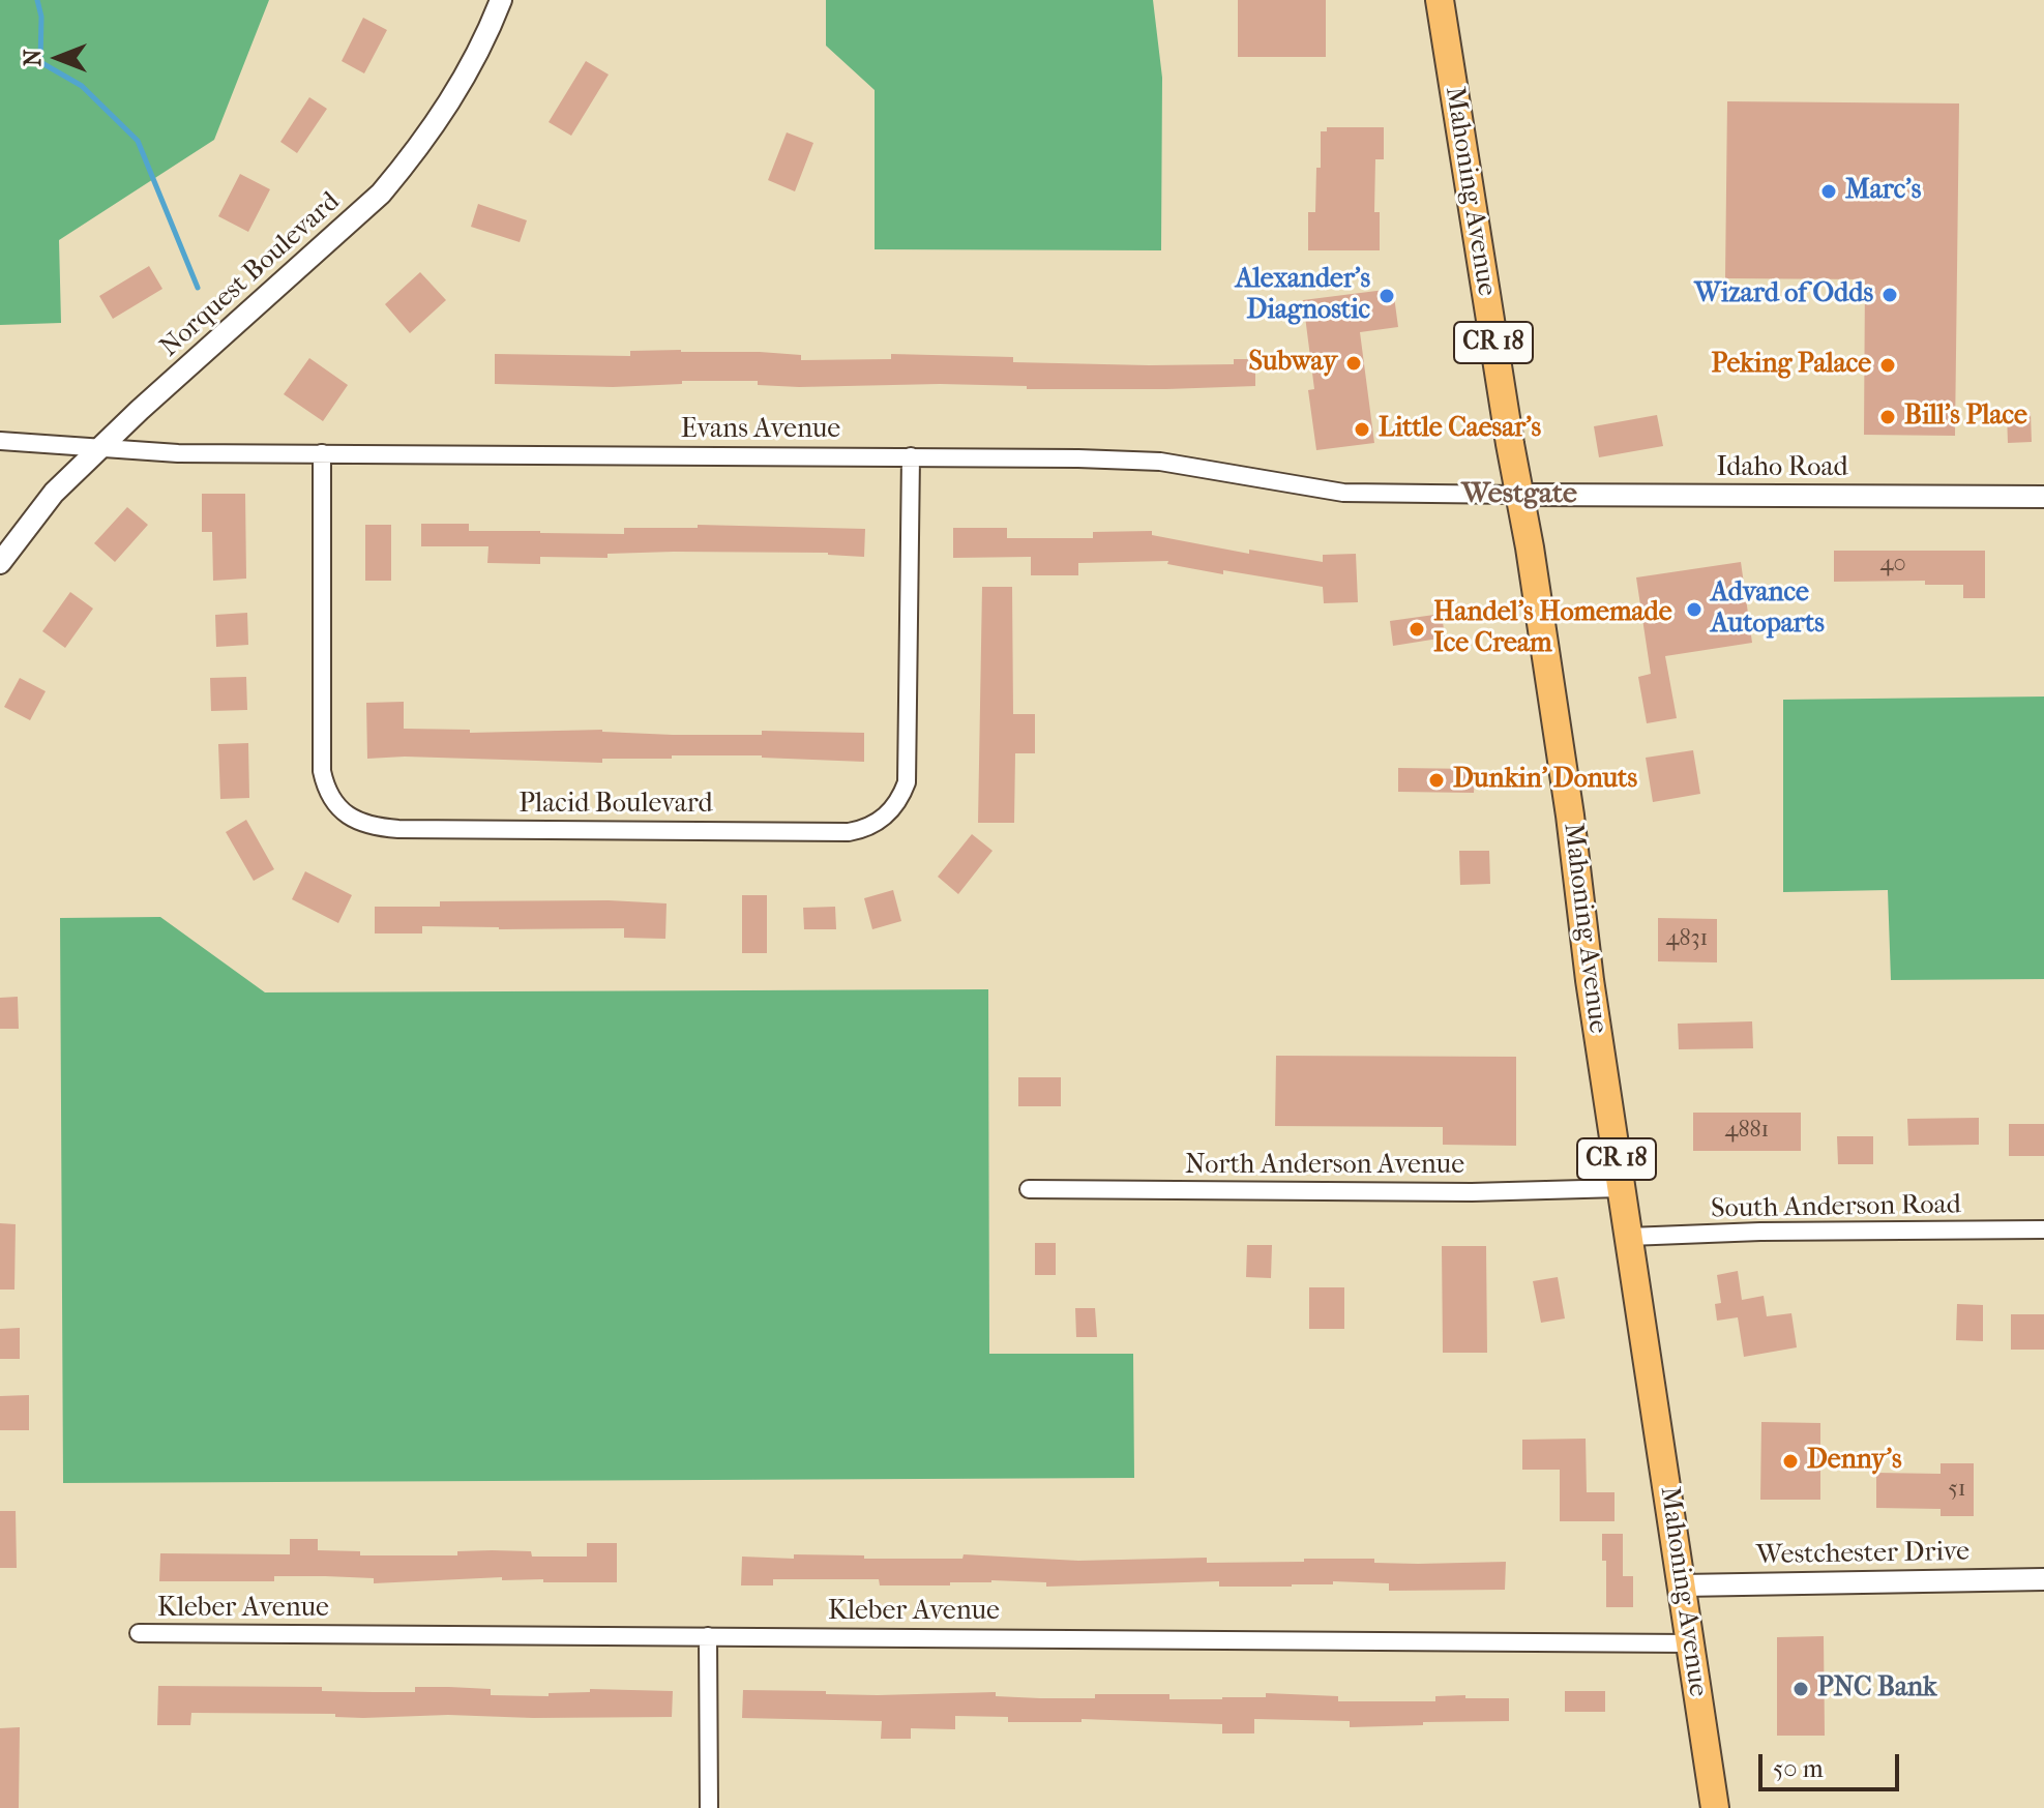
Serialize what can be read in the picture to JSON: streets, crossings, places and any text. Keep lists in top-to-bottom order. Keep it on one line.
{"streets":{"main road":["Mahoning Avenue","CR 18"],"street":["Norquest Boulevard","Evans Avenue","Idaho Road","Placid Boulevard","North Anderson Avenue","South Anderson Road","Westchester Drive","Kleber Avenue"]},"crossings":[["Mahoning Avenue","Evans Avenue"],["Mahoning Avenue","Idaho Road"],["Mahoning Avenue","North Anderson Avenue"],["Mahoning Avenue","South Anderson Road"],["Mahoning Avenue","Westchester Drive"],["Mahoning Avenue","Kleber Avenue"],["Norquest Boulevard","Evans Avenue"],["Evans Avenue","Idaho Road"],["Evans Avenue","Placid Boulevard"]],"districts":["Westgate"],"places":["Marc's","Wizard of Odds","Alexander's Diagnostic","Subway","Peking Palace","Bill's Place","Little Caesar's","Advance Autoparts","Handel's Homemade Ice Cream","Dunkin' Donuts","Denny's","PNC Bank"],"house_numbers":["40","4831","4881","51"],"scale_bar":"50 m","north":"left"}
